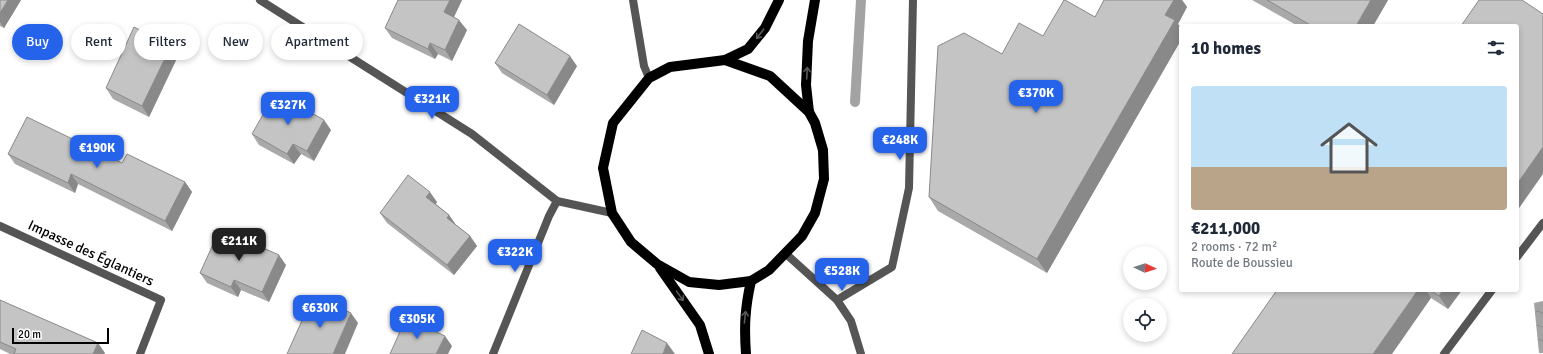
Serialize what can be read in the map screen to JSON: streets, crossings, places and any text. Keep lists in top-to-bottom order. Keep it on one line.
{"streets":{"street":["Impasse des Églantiers"]},"scale_bar":"20 m","north":"right","page":{"chip":["Buy","Rent","Filters","New","Apartment"],"heading":"10 homes","list":[{"name":"€211,000","note":"2 rooms · 72 m² · Route de Boussieu"}],"price":["€370K","€321K","€327K","€248K","€190K","€211K","€322K","€528K","€630K","€305K"],"scale":"20 m"}}
